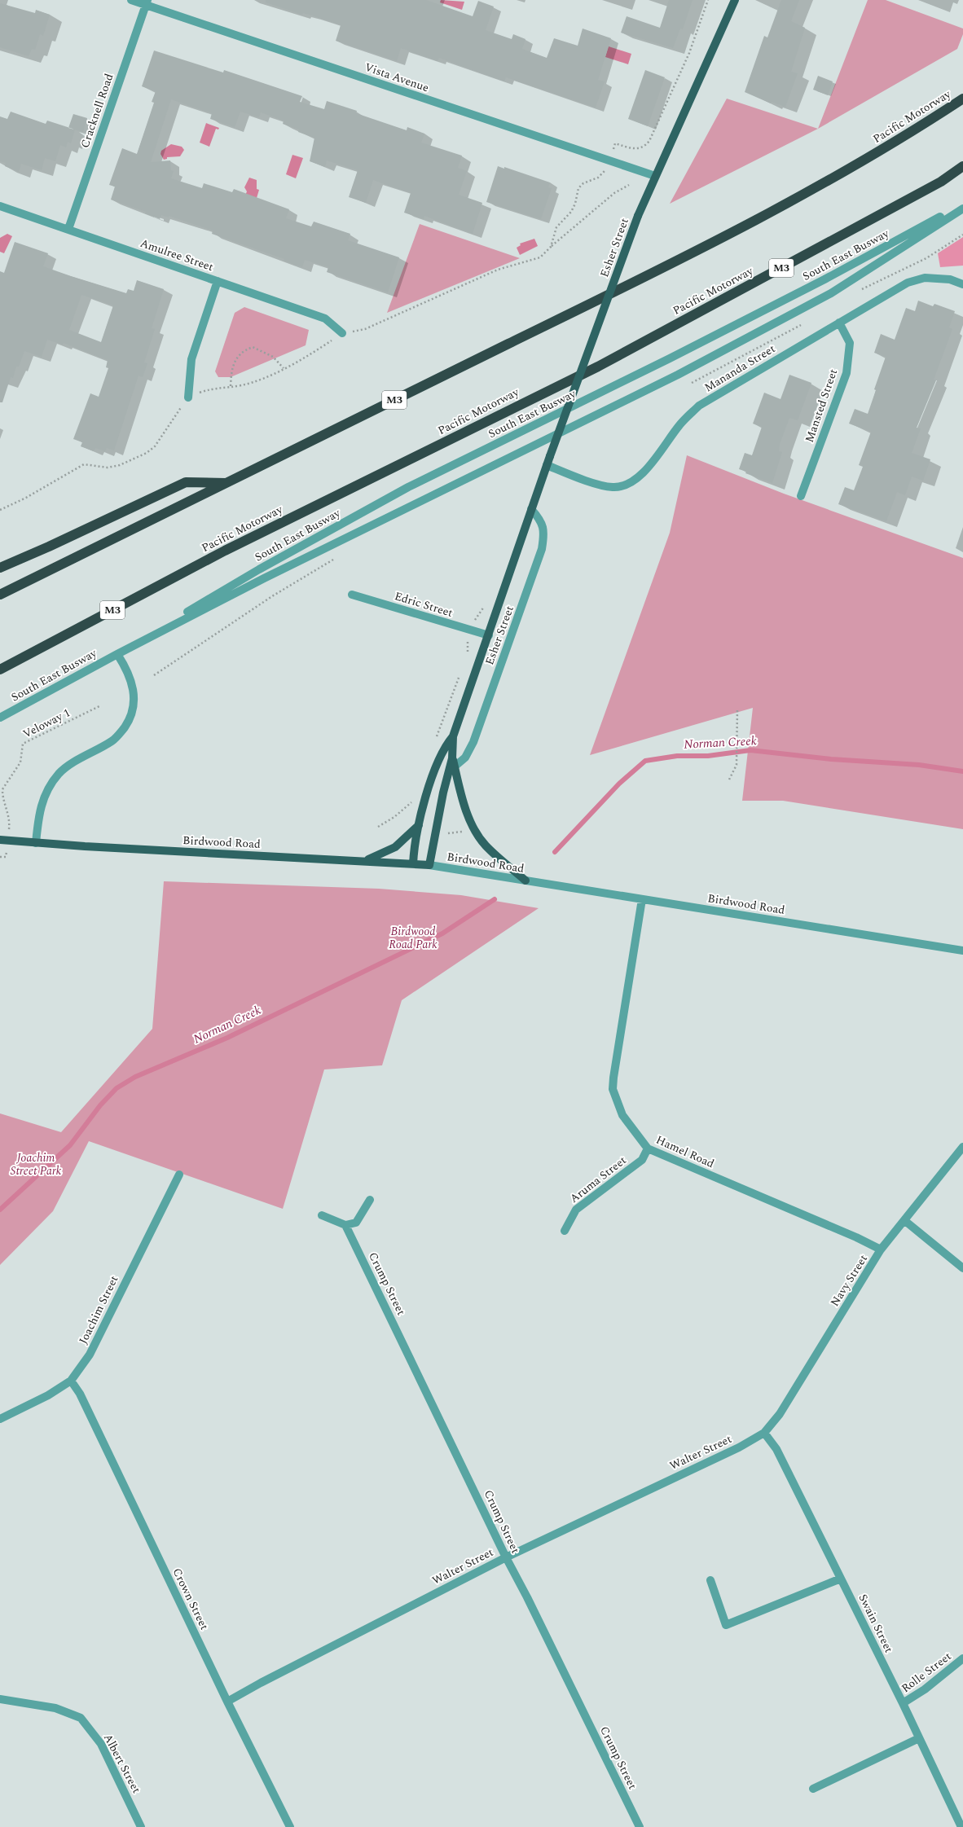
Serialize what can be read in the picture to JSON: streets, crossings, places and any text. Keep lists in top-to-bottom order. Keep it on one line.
{"streets":{"highway":["Pacific Motorway","M3"],"main road":["Esher Street","Birdwood Road"],"street":["Vista Avenue","Cracknell Road","Amulree Street","South East Busway","Mananda Street","Mansted Street","Edric Street","Hamel Road","Aruma Street","Navy Street","Crump Street","Joachim Street","Walter Street","Crown Street","Swain Street","Rolle Street","Albert Street"],"path":["Veloway 1"]},"crossings":[["Vista Avenue","Cracknell Road"],["Vista Avenue","Esher Street"],["Cracknell Road","Amulree Street"],["Esher Street","Mananda Street"],["Esher Street","Edric Street"],["Esher Street","Birdwood Road"],["Mananda Street","Mansted Street"],["Veloway 1","Birdwood Road"],["Birdwood Road","Hamel Road"],["Hamel Road","Aruma Street"],["Hamel Road","Navy Street"],["Navy Street","Walter Street"],["Navy Street","Swain Street"],["Crump Street","Walter Street"],["Joachim Street","Crown Street"],["Walter Street","Crown Street"],["Walter Street","Swain Street"],["Swain Street","Rolle Street"]],"water":["Norman Creek"],"parks":["Birdwood Road Park","Joachim Street Park"]}
